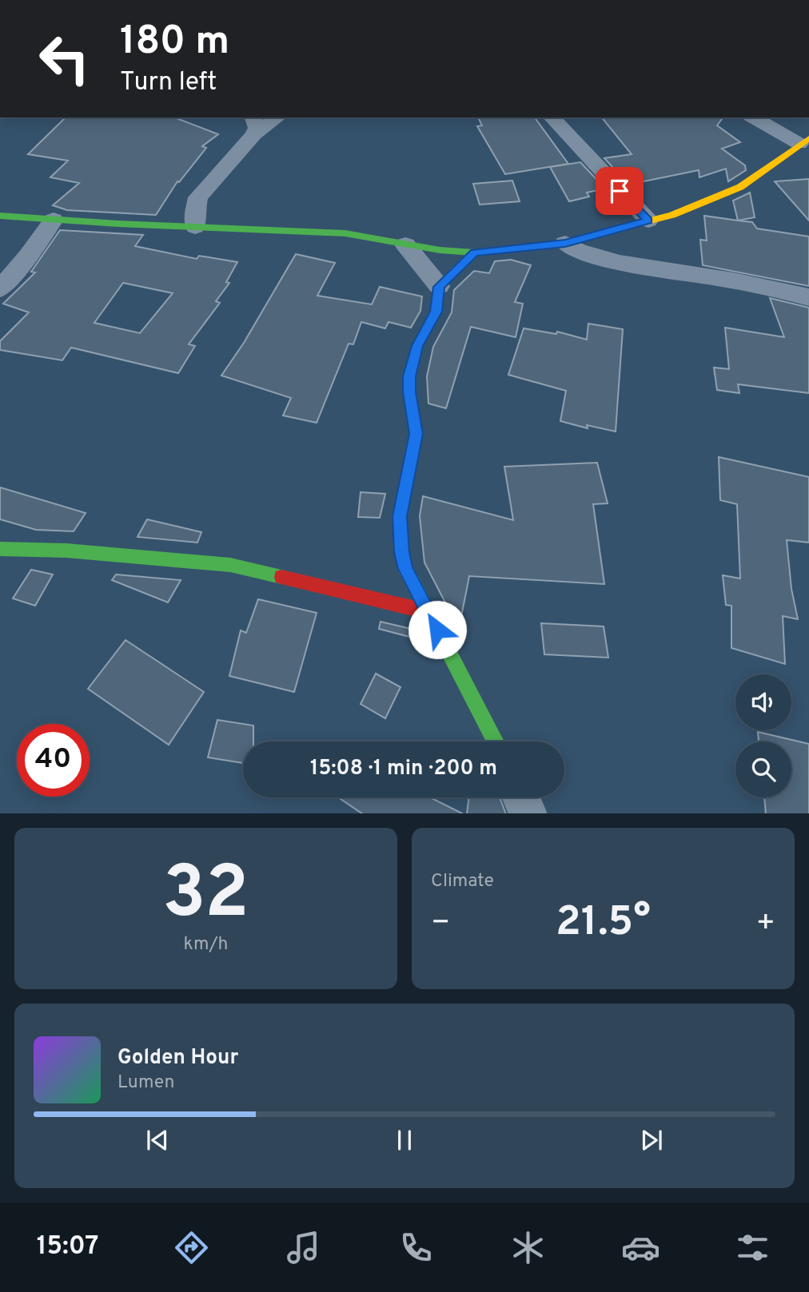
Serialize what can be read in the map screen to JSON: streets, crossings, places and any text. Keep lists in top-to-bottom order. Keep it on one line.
{"page":{"turn":["180 m","Turn left"],"limit":"40","trip":"15:08 · 1 min · 200 m","tile":[["32","km/h"],"Climate"],"heat":["−","21.5°","+"],"song":["Golden Hour","Lumen"],"tabs":"15:07"}}
